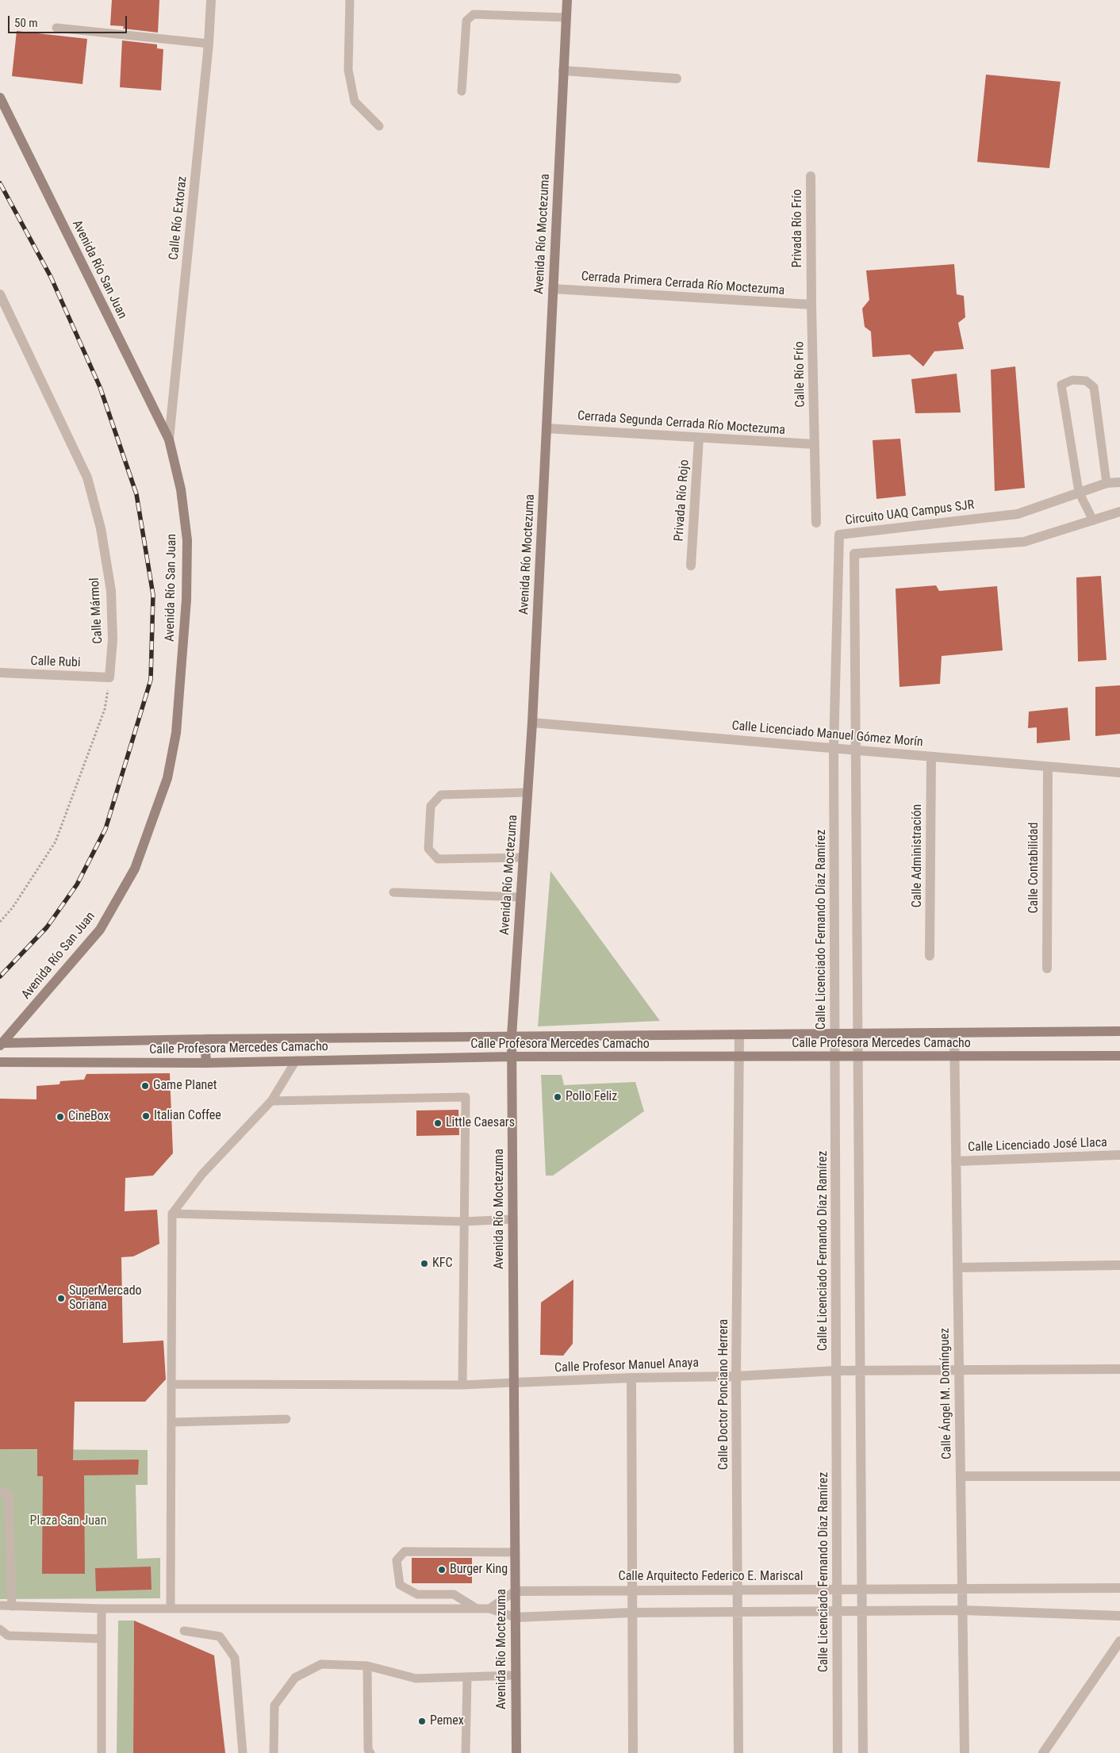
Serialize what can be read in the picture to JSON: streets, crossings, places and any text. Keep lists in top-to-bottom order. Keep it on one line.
{"streets":{"street":["Calle Río Extoraz","Privada Río Frío","Avenida Río Moctezuma","Avenida Río San Juan","Cerrada Primera Cerrada Río Moctezuma","Calle Río Frío","Cerrada Segunda Cerrada Río Moctezuma","Privada Río Rojo","Circuito UAQ Campus SJR","Calle Mármol","Calle Rubi","Calle Licenciado Manuel Gómez Morín","Calle Administración","Calle Contabilidad","Calle Licenciado Fernando Díaz Ramírez","Calle Profesora Mercedes Camacho","Calle Licenciado José Llaca","Calle Profesor Manuel Anaya","Calle Ángel M. Domínguez","Calle Doctor Ponciano Herrera","Calle Arquitecto Federico E. Mariscal"]},"crossings":[["Calle Río Extoraz","Avenida Río San Juan"],["Privada Río Frío","Cerrada Primera Cerrada Río Moctezuma"],["Privada Río Frío","Calle Río Frío"],["Avenida Río Moctezuma","Cerrada Primera Cerrada Río Moctezuma"],["Avenida Río Moctezuma","Cerrada Segunda Cerrada Río Moctezuma"],["Avenida Río Moctezuma","Calle Licenciado Manuel Gómez Morín"],["Avenida Río Moctezuma","Calle Profesora Mercedes Camacho"],["Avenida Río Moctezuma","Calle Profesor Manuel Anaya"],["Avenida Río Moctezuma","Calle Arquitecto Federico E. Mariscal"],["Avenida Río San Juan","Calle Profesora Mercedes Camacho"],["Cerrada Primera Cerrada Río Moctezuma","Calle Río Frío"],["Calle Río Frío","Cerrada Segunda Cerrada Río Moctezuma"],["Cerrada Segunda Cerrada Río Moctezuma","Privada Río Rojo"],["Circuito UAQ Campus SJR","Calle Licenciado Manuel Gómez Morín"],["Circuito UAQ Campus SJR","Calle Licenciado Fernando Díaz Ramírez"],["Calle Mármol","Calle Rubi"],["Calle Licenciado Manuel Gómez Morín","Calle Administración"],["Calle Licenciado Manuel Gómez Morín","Calle Contabilidad"],["Calle Licenciado Manuel Gómez Morín","Calle Licenciado Fernando Díaz Ramírez"],["Calle Licenciado Fernando Díaz Ramírez","Calle Profesora Mercedes Camacho"],["Calle Licenciado Fernando Díaz Ramírez","Calle Profesor Manuel Anaya"],["Calle Licenciado Fernando Díaz Ramírez","Calle Arquitecto Federico E. Mariscal"],["Calle Profesora Mercedes Camacho","Calle Ángel M. Domínguez"],["Calle Profesora Mercedes Camacho","Calle Doctor Ponciano Herrera"],["Calle Licenciado José Llaca","Calle Ángel M. Domínguez"],["Calle Profesor Manuel Anaya","Calle Ángel M. Domínguez"],["Calle Profesor Manuel Anaya","Calle Doctor Ponciano Herrera"],["Calle Ángel M. Domínguez","Calle Arquitecto Federico E. Mariscal"],["Calle Doctor Ponciano Herrera","Calle Arquitecto Federico E. Mariscal"]],"parks":["Plaza San Juan"],"places":["Game Planet","Pollo Feliz","Italian Coffee","CineBox","Little Caesars","KFC","SuperMercado Soriana","Burger King","Pemex"],"scale_bar":"50 m"}
